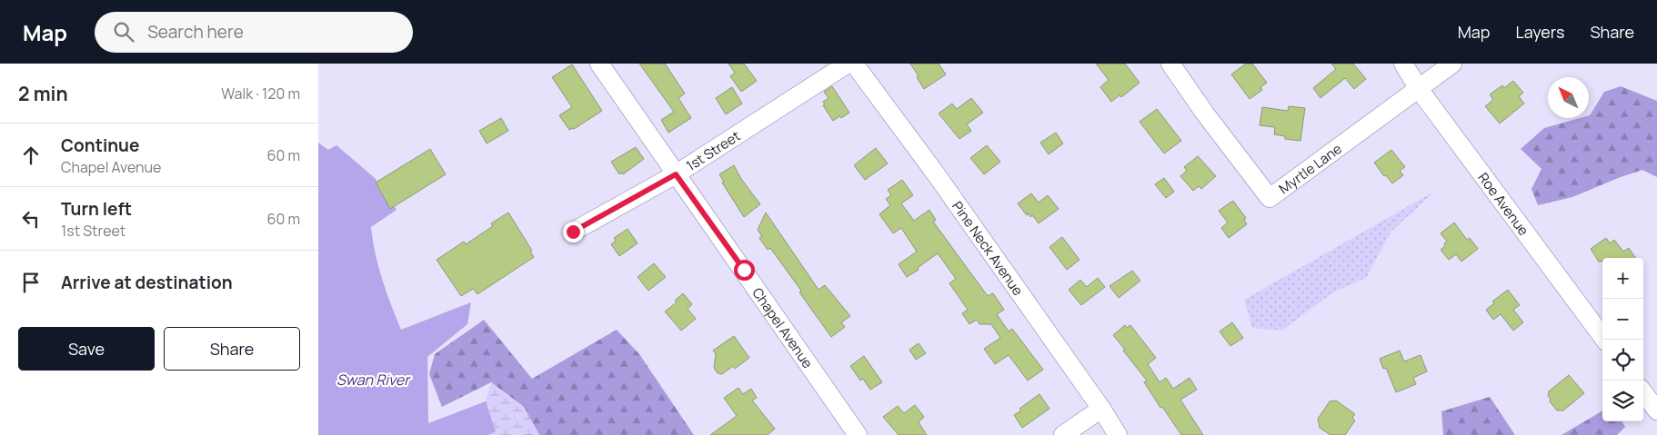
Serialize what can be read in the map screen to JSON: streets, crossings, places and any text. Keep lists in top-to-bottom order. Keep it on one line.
{"streets":{"street":["1st Street","Myrtle Lane","Roe Avenue","Pine Neck Avenue","Chapel Avenue"]},"crossings":[["1st Street","Chapel Avenue"],["Myrtle Lane","Roe Avenue"]],"water":["Swan River"],"north":"top left","page":{"header":"Map","search":"Search here","nav":["Map","Layers","Share"],"heading":["2 min","Walk · 120 m"],"list":[["Continue","Chapel Avenue","60 m"],["Turn left","1st Street","60 m"],"Arrive at destination"],"map_buttons":["+","−"],"buttons":["Save","Share"]}}
